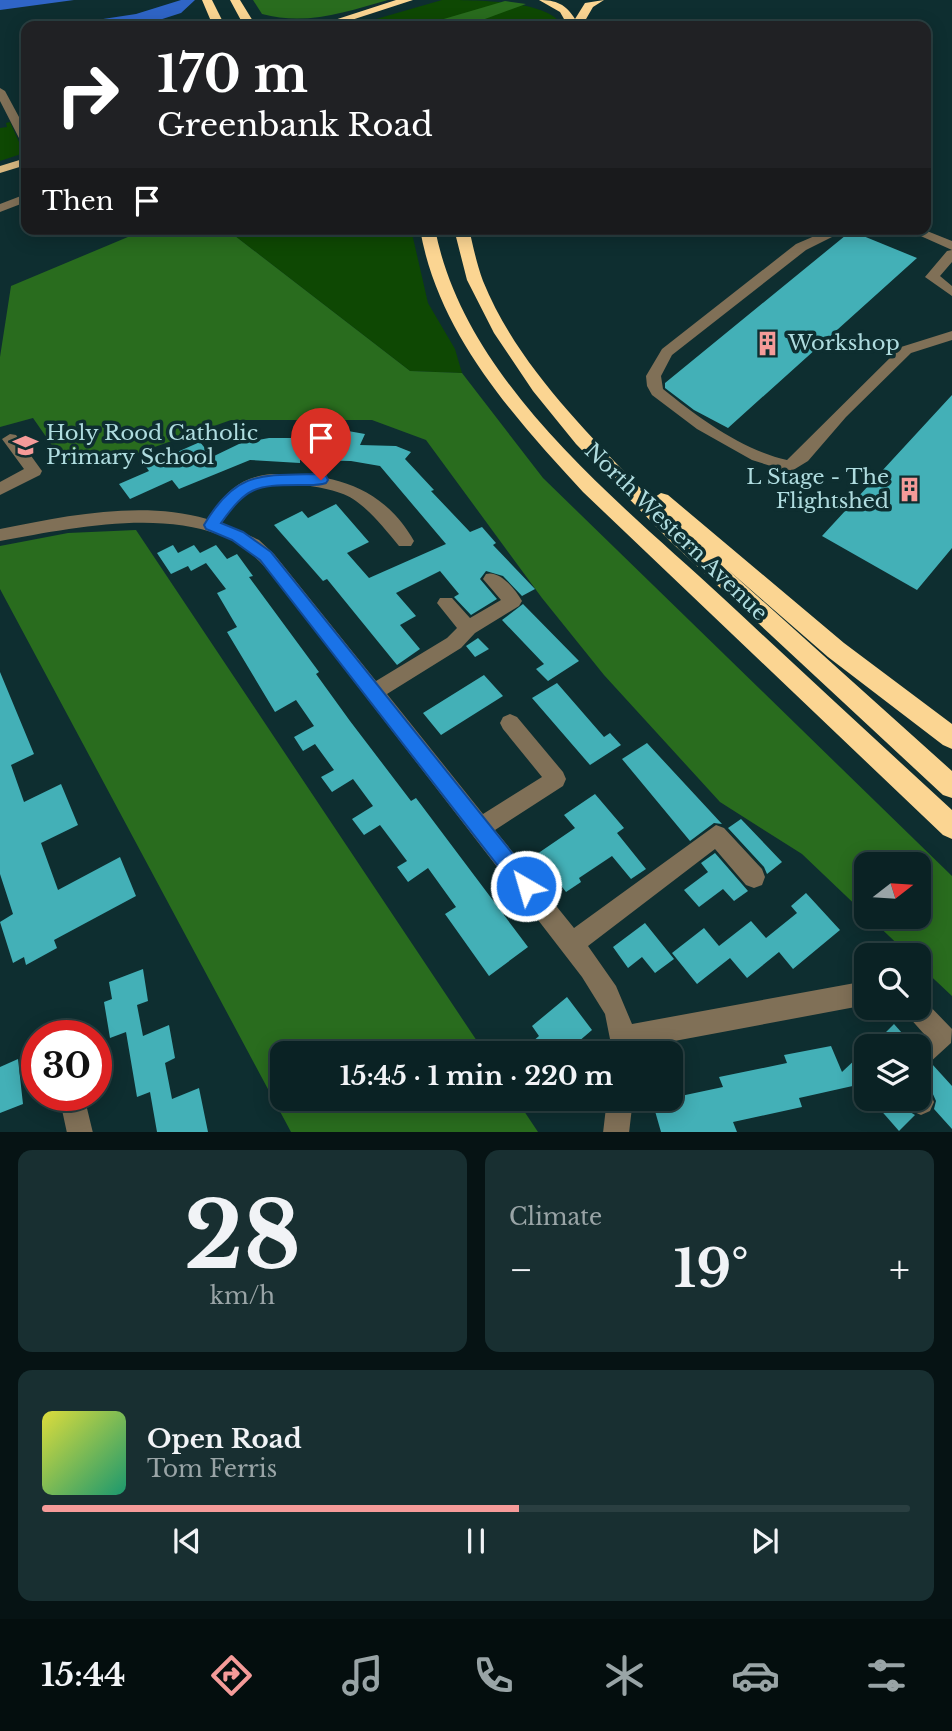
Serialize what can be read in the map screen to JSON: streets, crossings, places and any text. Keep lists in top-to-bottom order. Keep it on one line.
{"streets":{"highway":["North Western Avenue"]},"places":{"building":["Workshop","L Stage - The Flightshed"],"school or university":["Holy Rood Catholic Primary School"]},"north":"right","page":{"turn":["170 m","Greenbank Road"],"then":"Then","limit":"30","trip":"15:45 · 1 min · 220 m","tile":[["28","km/h"],"Climate"],"heat":["−","19°","+"],"song":["Open Road","Tom Ferris"],"tabs":"15:44"}}
